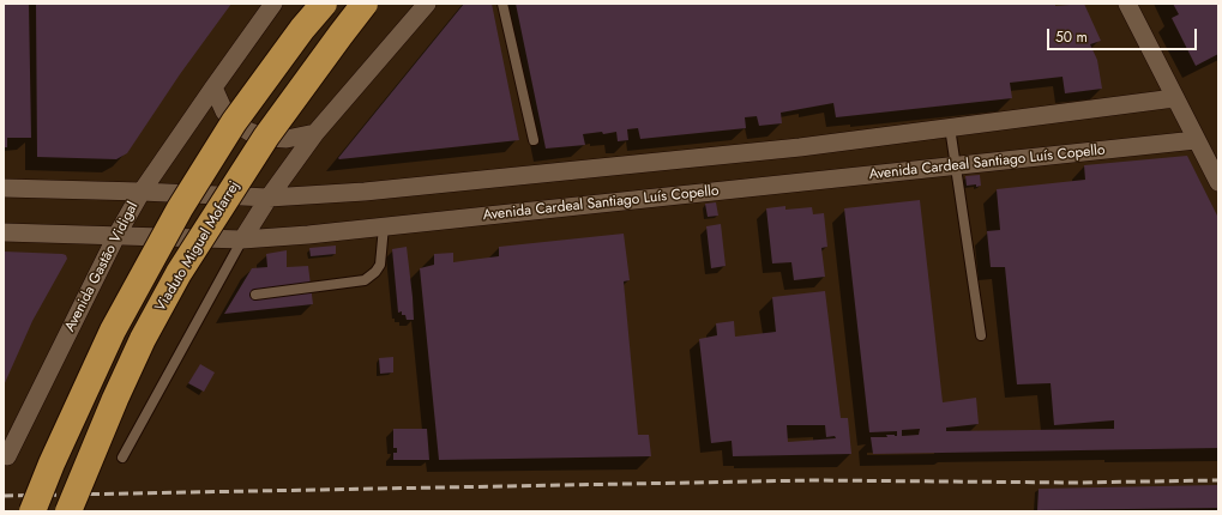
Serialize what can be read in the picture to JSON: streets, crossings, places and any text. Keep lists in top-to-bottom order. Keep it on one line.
{"streets":{"highway":["Viaduto Miguel Mofarrej"],"street":["Avenida Cardeal Santiago Luís Copello","Avenida Gastão Vidigal"]},"crossings":[["Avenida Cardeal Santiago Luís Copello","Avenida Gastão Vidigal"]],"scale_bar":"50 m"}
